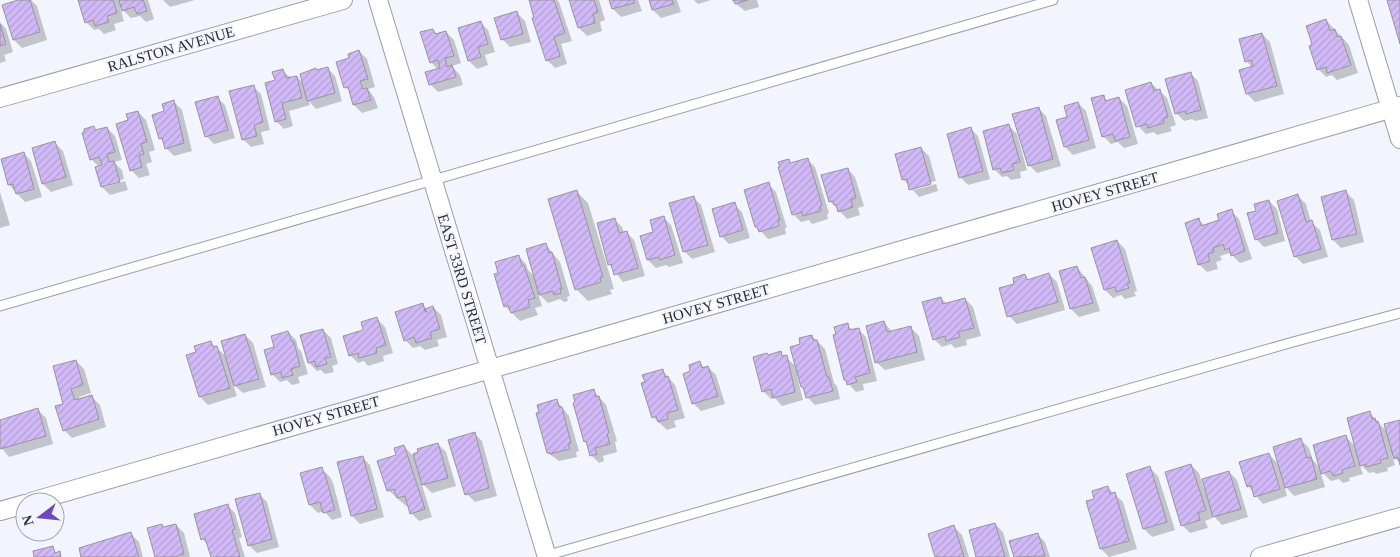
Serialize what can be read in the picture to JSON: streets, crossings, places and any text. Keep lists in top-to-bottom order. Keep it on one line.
{"streets":{"street":["RALSTON AVENUE","HOVEY STREET","EAST 33RD STREET"]},"crossings":[["HOVEY STREET","EAST 33RD STREET"]],"north":"left"}
